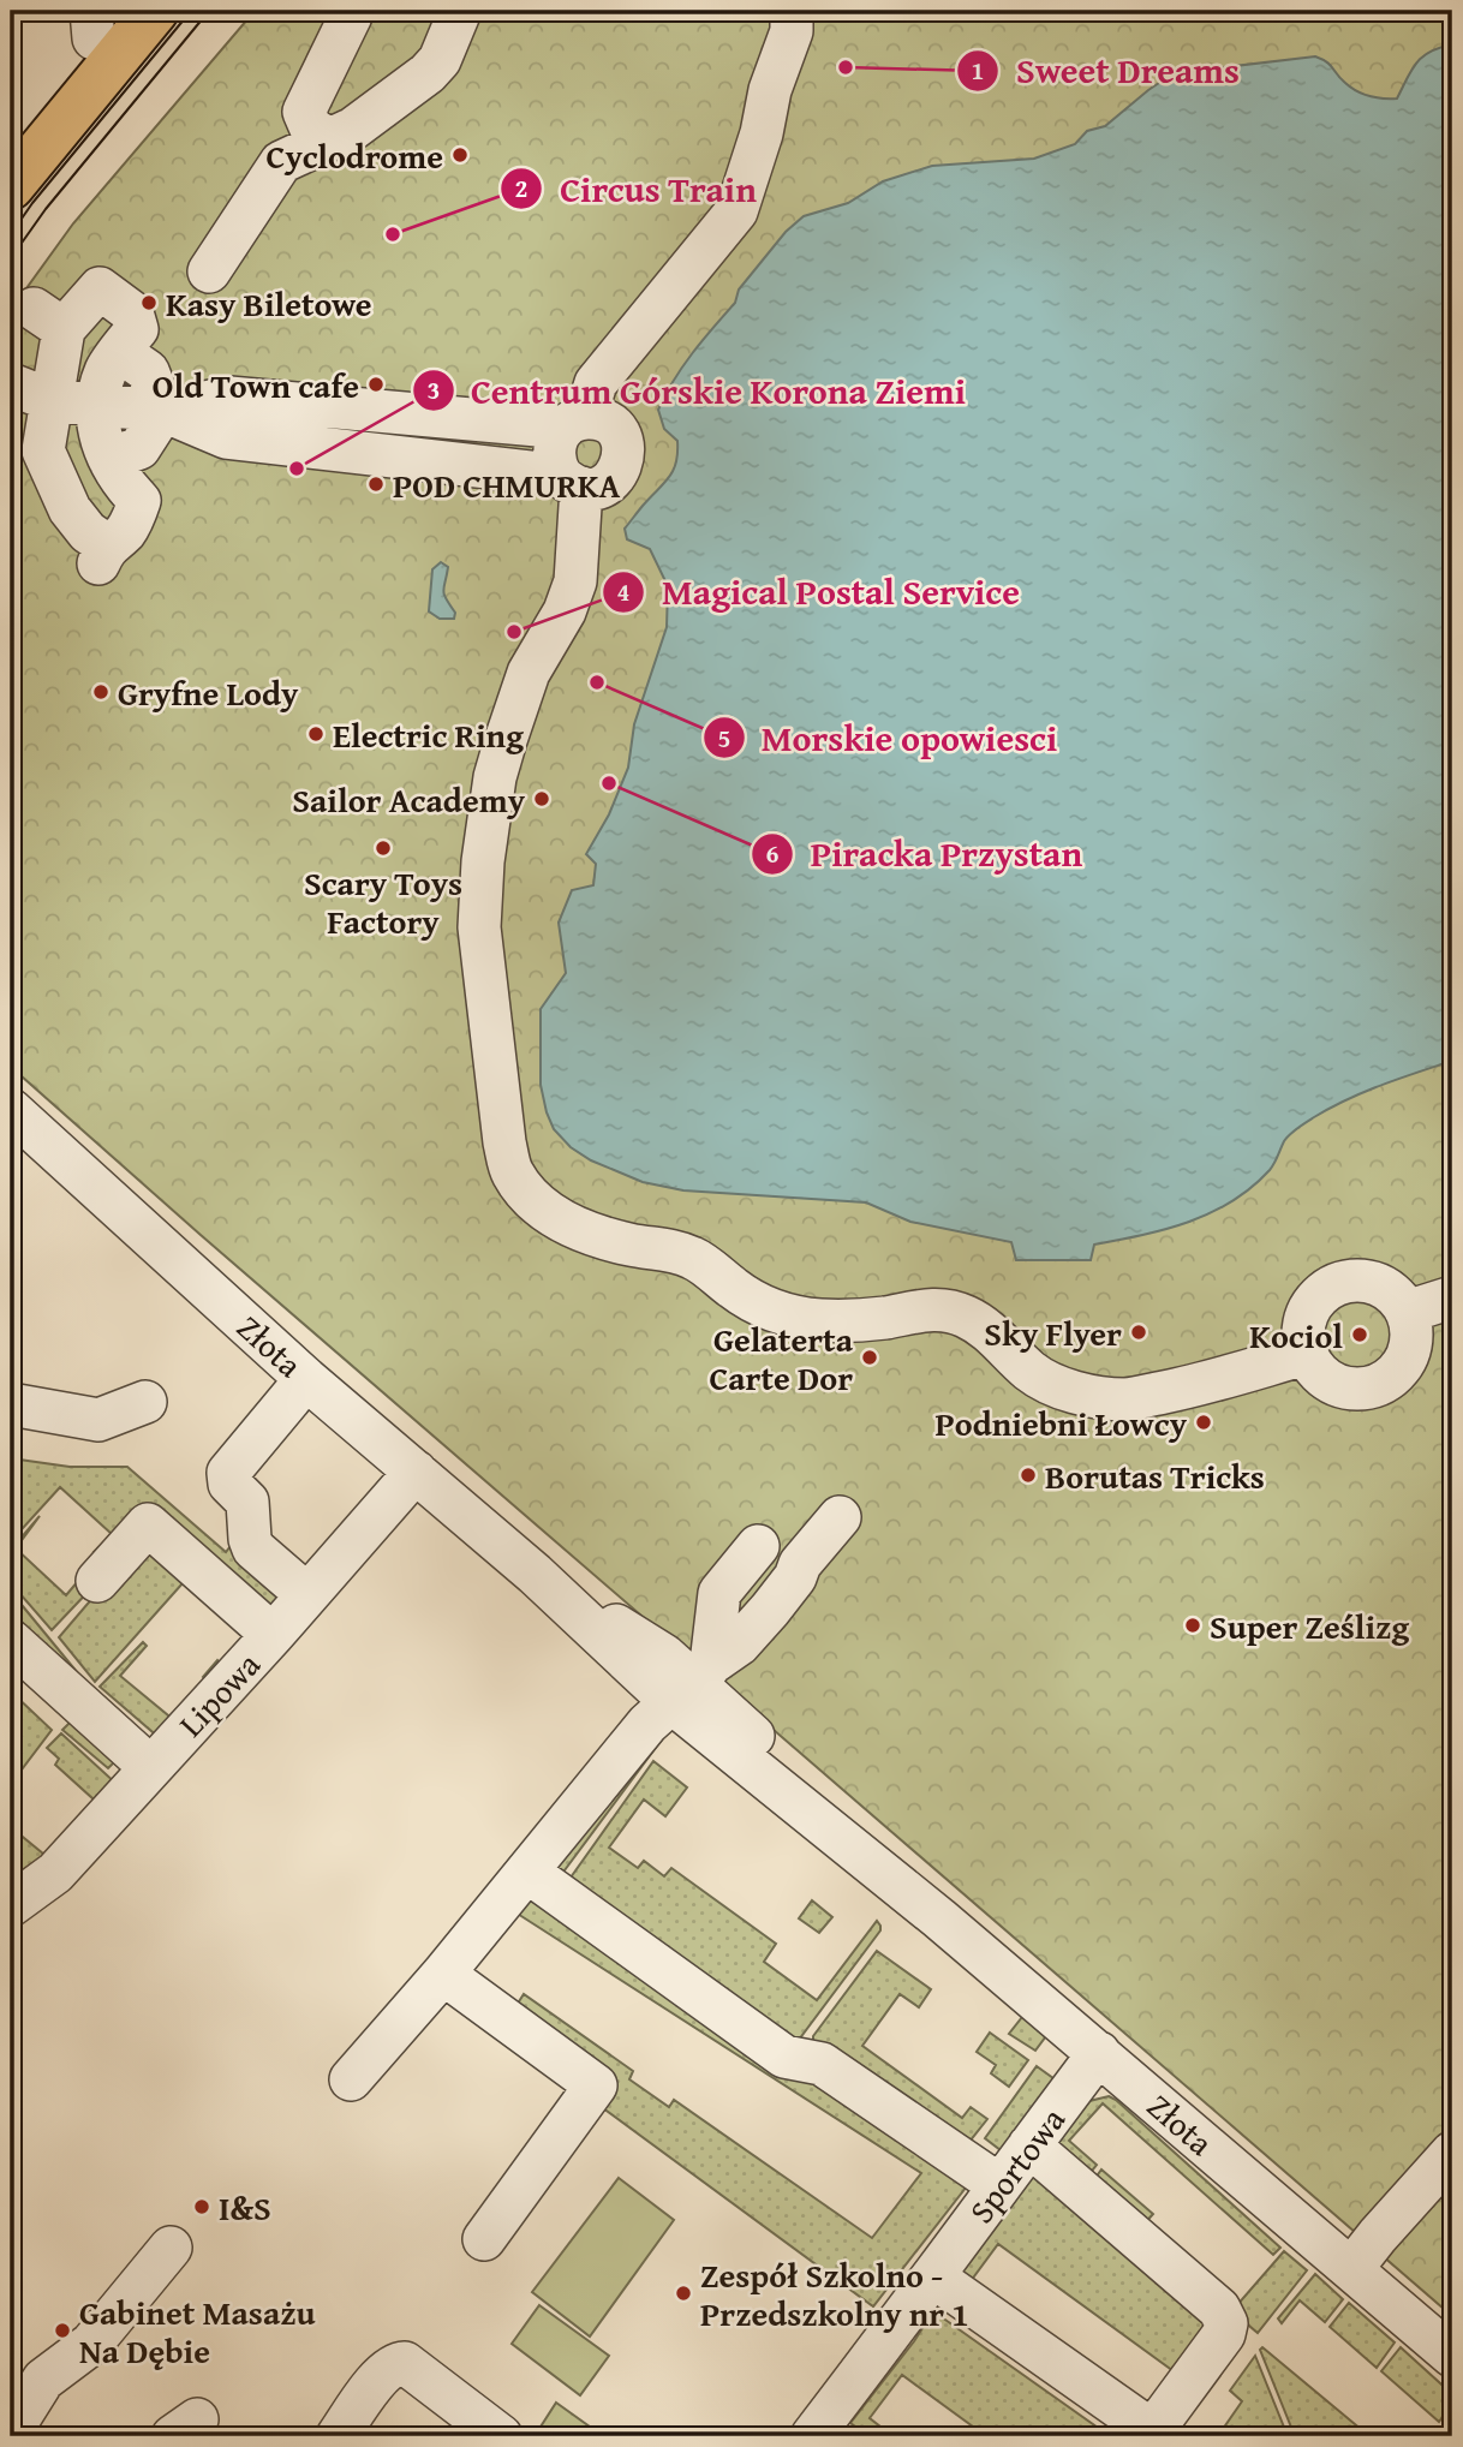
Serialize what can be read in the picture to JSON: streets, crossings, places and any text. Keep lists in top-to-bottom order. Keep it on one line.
{"streets":{"street":["Złota","Lipowa","Sportowa"]},"crossings":[["Złota","Lipowa"],["Złota","Sportowa"]],"places":["Sweet Dreams","Cyclodrome","Circus Train","Kasy Biletowe","Old Town cafe","Centrum Górskie Korona Ziemi","POD CHMURKA","Magical Postal Service","Morskie opowiesci","Gryfne Lody","Electric Ring","Piracka Przystan","Sailor Academy","Scary Toys Factory","Sky Flyer","Kociol","Gelaterta Carte Dor","Podniebni Łowcy","Borutas Tricks","Super Ześlizg","I&S","Zespół Szkolno - Przedszkolny nr 1","Gabinet Masażu Na Dębie"]}
